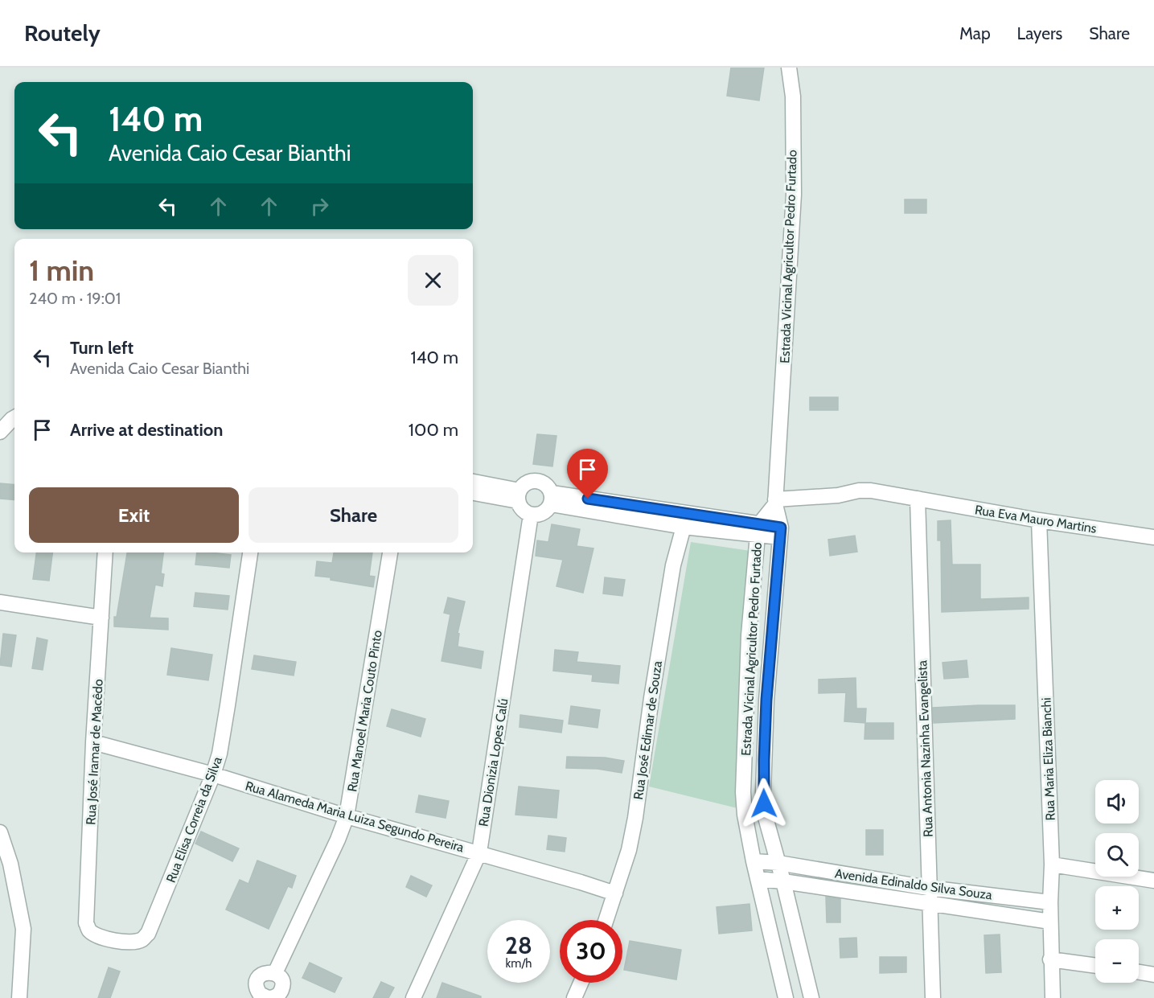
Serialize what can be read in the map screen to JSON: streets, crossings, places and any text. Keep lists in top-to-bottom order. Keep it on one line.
{"streets":{"street":["Estrada Vicinal Agricultor Pedro Furtado","Rua Eva Mauro Martins","Rua Manoel Maria Couto Pinto","Rua José Edimar de Souza","Rua Antonia Nazinha Evangelista","Rua José Iramar de Macêdo","Rua Maria Eliza Bianchi","Rua Dionizia Lopes Calú","Rua Alameda Maria Luiza Segundo Pereira","Rua Elisa Correia da Silva","Avenida Edinaldo Silva Souza"]},"crossings":[["Estrada Vicinal Agricultor Pedro Furtado","Rua Eva Mauro Martins"],["Estrada Vicinal Agricultor Pedro Furtado","Avenida Edinaldo Silva Souza"],["Rua Eva Mauro Martins","Rua Antonia Nazinha Evangelista"],["Rua Eva Mauro Martins","Rua Maria Eliza Bianchi"],["Rua Manoel Maria Couto Pinto","Rua Alameda Maria Luiza Segundo Pereira"],["Rua José Edimar de Souza","Rua Alameda Maria Luiza Segundo Pereira"],["Rua Antonia Nazinha Evangelista","Avenida Edinaldo Silva Souza"],["Rua José Iramar de Macêdo","Rua Alameda Maria Luiza Segundo Pereira"],["Rua José Iramar de Macêdo","Rua Elisa Correia da Silva"],["Rua Maria Eliza Bianchi","Avenida Edinaldo Silva Souza"],["Rua Dionizia Lopes Calú","Rua Alameda Maria Luiza Segundo Pereira"],["Rua Alameda Maria Luiza Segundo Pereira","Rua Elisa Correia da Silva"]],"page":{"header":"Routely","nav":["Map","Layers","Share"],"turn":["140 m","Avenida Caio Cesar Bianthi"],"heading":["1 min","240 m · 19:01"],"list":[{"name":"Turn left","note":"Avenida Caio Cesar Bianthi","value":"140 m"},{"name":"Arrive at destination","value":"100 m"}],"buttons":["Exit","Share"],"map_buttons":["+","−"],"speed":"28 km/h","limit":"30"}}
